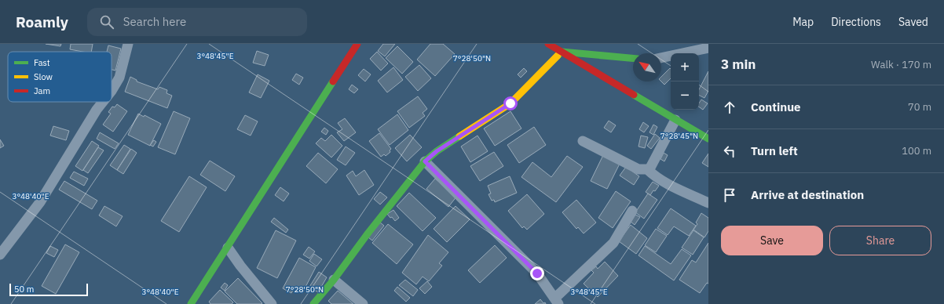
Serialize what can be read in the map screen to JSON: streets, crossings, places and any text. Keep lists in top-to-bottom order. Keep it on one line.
{"legend":["Fast","Slow","Jam"],"scale_bar":"50 m","north":"top left","page":{"header":"Roamly","search":"Search here","nav":["Map","Directions","Saved"],"heading":["3 min","Walk · 170 m"],"map_buttons":["+","−"],"list":[["Continue","70 m"],["Turn left","100 m"],"Arrive at destination"],"buttons":["Save","Share"],"scale":"50 m"},"coordinates":["3°48'45\"E","7°28'50\"N","7°28'45\"N","3°48'40\"E"]}
